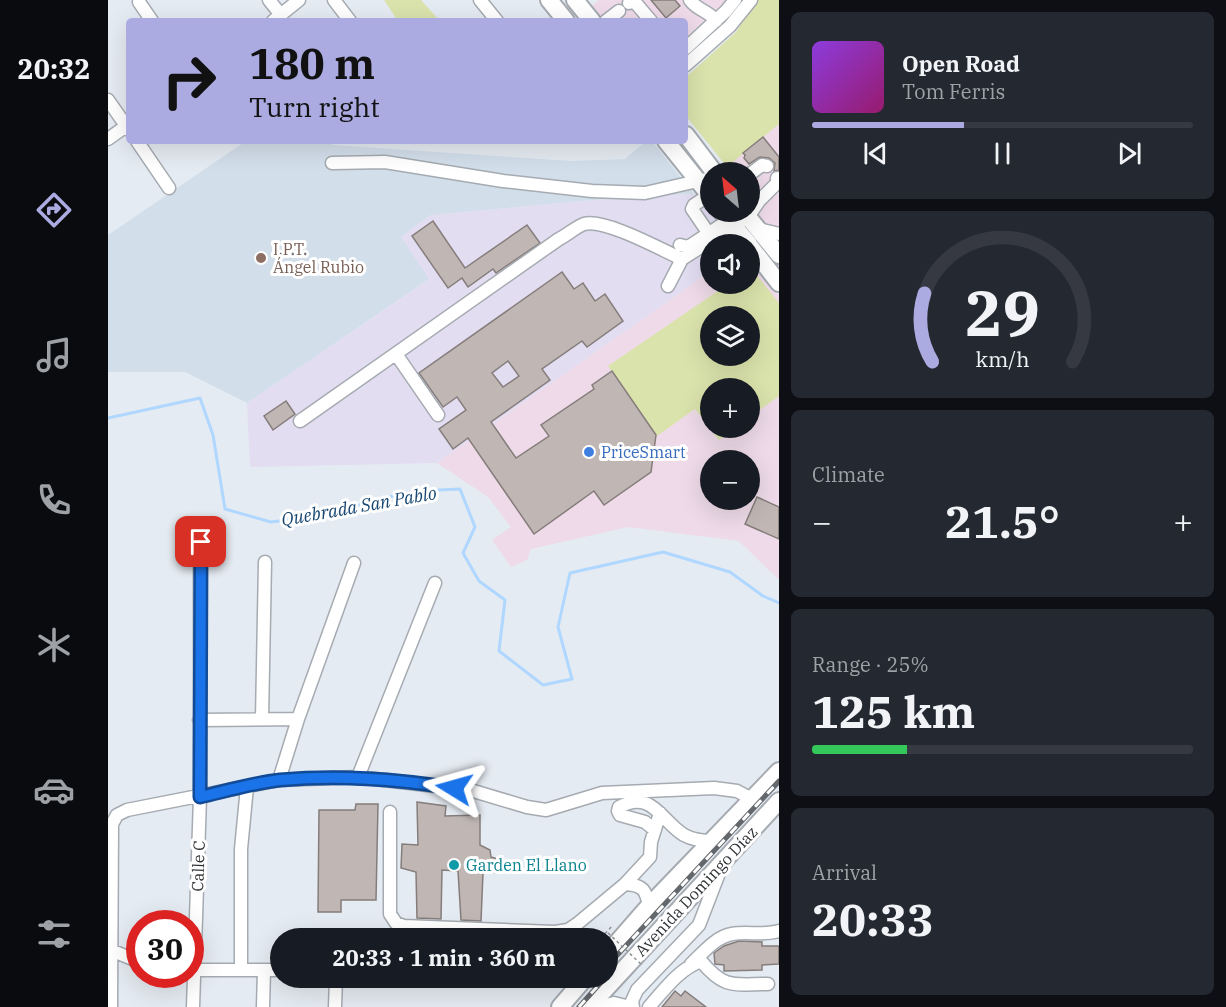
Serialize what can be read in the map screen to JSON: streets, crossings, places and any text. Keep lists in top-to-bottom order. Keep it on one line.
{"streets":{"main road":["Avenida Domingo Díaz"],"street":["Calle C"]},"water":["Quebrada San Pablo"],"places":["I.P.T. Ángel Rubio","PriceSmart","Garden El Llano"],"north":"top left","page":{"tabs":"20:32","turn":["180 m","Turn right"],"song":["Open Road","Tom Ferris"],"map_buttons":["+","−"],"tile":["Climate",["Range · 25%","125 km"],["Arrival","20:33"]],"heat":["−","21.5°","+"],"limit":"30","trip":"20:33 · 1 min · 360 m","gauge":["29","km/h"]}}
